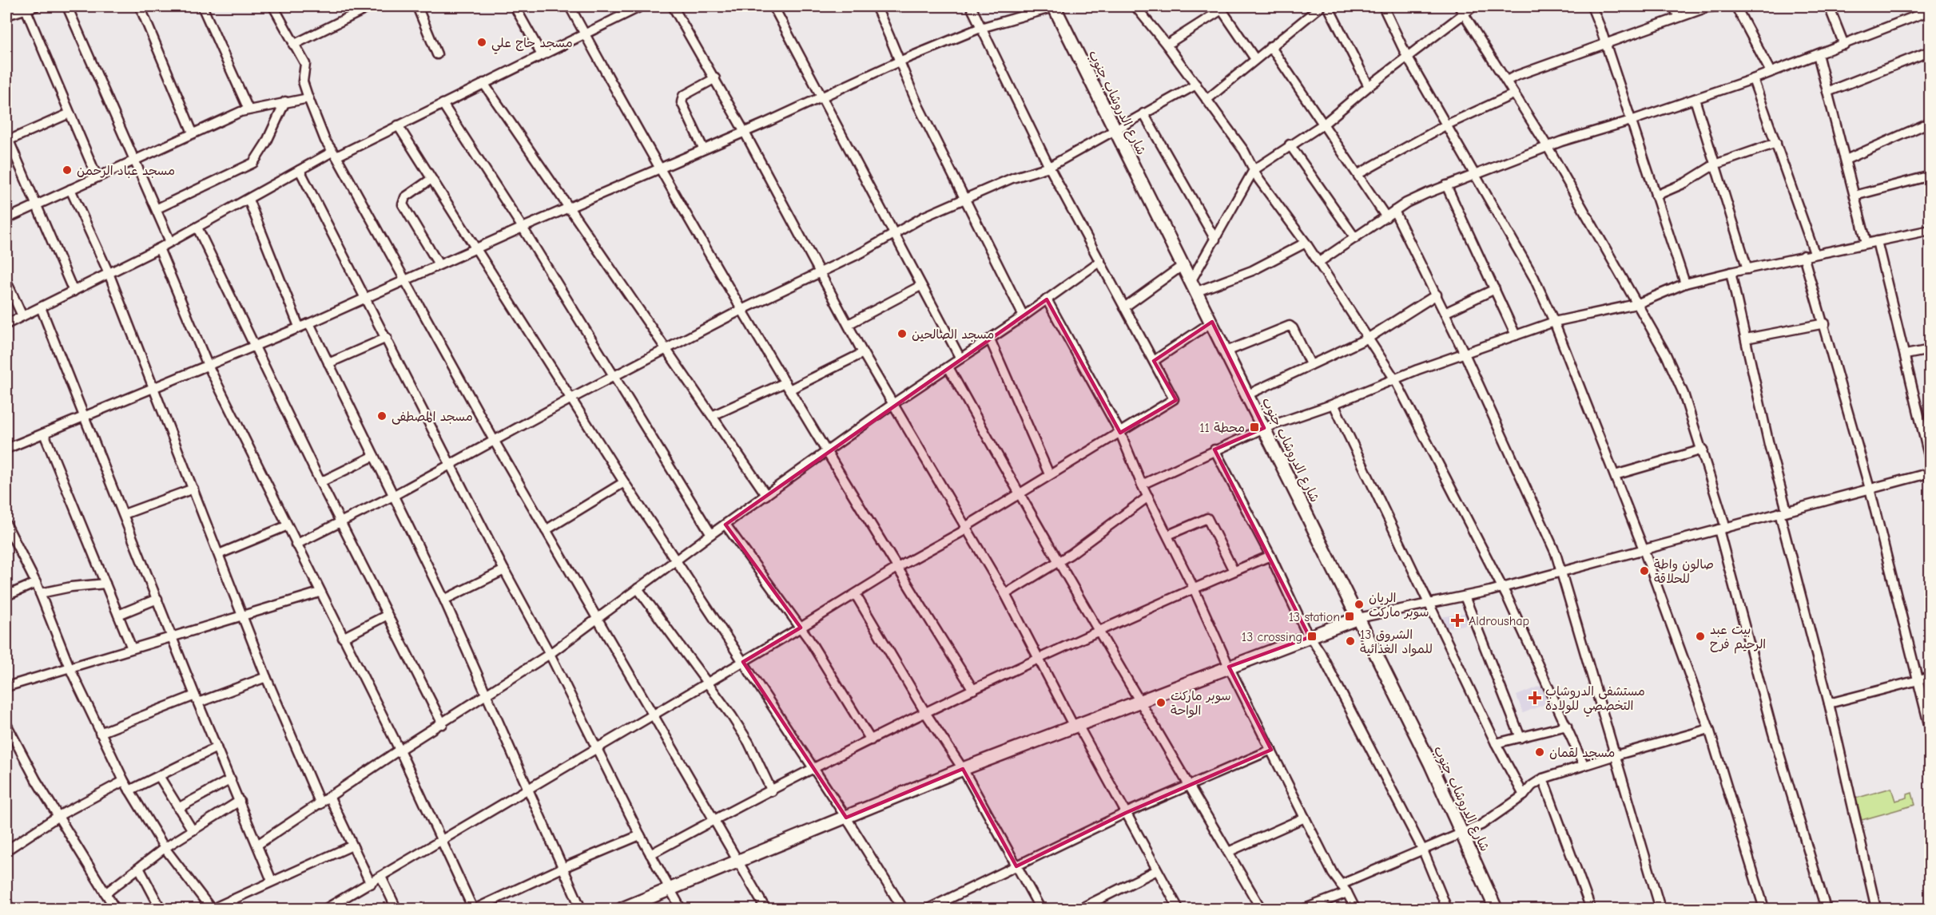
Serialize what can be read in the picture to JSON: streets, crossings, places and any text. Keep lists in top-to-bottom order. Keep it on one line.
{"streets":{"street":["شارع الدروشاب جنوب"]},"places":{"other":["مسجد حاج علي","مسجد عباد الرحمن","مسجد الصالحين","مسجد المصطفى","صالون واطة للحلاقة","الريان سوبر ماركت","بيت عبد الرحيم فرح","الشروق 13 للمواد الغذائية","سوبر ماركت الواحة","مسجد لقمان"],"transit":["محطة 11","13 station","13 crossing"],"health":["Aldroushap","مستشفى الدروشاب التخصصي للولادة"]}}
